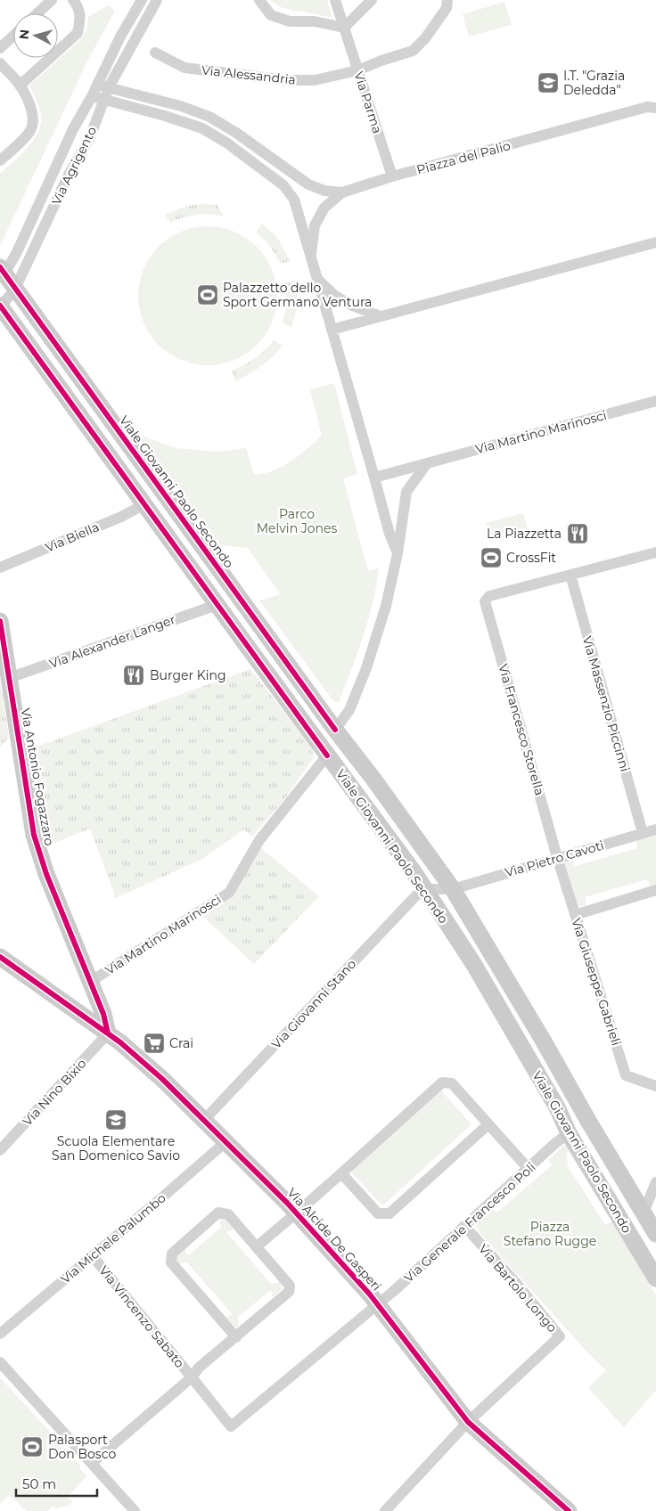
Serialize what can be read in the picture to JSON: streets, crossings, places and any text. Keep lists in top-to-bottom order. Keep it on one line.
{"streets":{"main road":["Viale Giovanni Paolo Secondo","Via Antonio Fogazzaro","Via Alcide De Gasperi"],"street":["Via Alessandria","Via Parma","Piazza del Palio","Via Agrigento","Via Martino Marinosci","Via Biella","Via Alexander Langer","Via Massenzio Piccinni","Via Francesco Storella","Via Pietro Cavoti","Via Giuseppe Gabrieli","Via Giovanni Stano","Via Nino Bixio","Via Generale Francesco Poli","Via Michele Palumbo","Via Bartolo Longo","Via Vincenzo Sabato"]},"crossings":[["Via Alessandria","Via Parma"],["Via Parma","Piazza del Palio"],["Piazza del Palio","Via Agrigento"],["Piazza del Palio","Via Martino Marinosci"],["Via Agrigento","Viale Giovanni Paolo Secondo"],["Via Martino Marinosci","Viale Giovanni Paolo Secondo"],["Via Martino Marinosci","Via Antonio Fogazzaro"],["Viale Giovanni Paolo Secondo","Via Biella"],["Viale Giovanni Paolo Secondo","Via Alexander Langer"],["Viale Giovanni Paolo Secondo","Via Pietro Cavoti"],["Viale Giovanni Paolo Secondo","Via Giovanni Stano"],["Viale Giovanni Paolo Secondo","Via Generale Francesco Poli"],["Via Alexander Langer","Via Antonio Fogazzaro"],["Via Massenzio Piccinni","Via Francesco Storella"],["Via Massenzio Piccinni","Via Pietro Cavoti"],["Via Francesco Storella","Via Pietro Cavoti"],["Via Francesco Storella","Via Giuseppe Gabrieli"],["Via Pietro Cavoti","Via Giuseppe Gabrieli"],["Via Pietro Cavoti","Via Giovanni Stano"],["Via Giovanni Stano","Via Alcide De Gasperi"],["Via Nino Bixio","Via Alcide De Gasperi"],["Via Generale Francesco Poli","Via Alcide De Gasperi"],["Via Generale Francesco Poli","Via Bartolo Longo"],["Via Generale Francesco Poli","Via Vincenzo Sabato"],["Via Michele Palumbo","Via Alcide De Gasperi"],["Via Michele Palumbo","Via Vincenzo Sabato"],["Via Alcide De Gasperi","Via Bartolo Longo"]],"parks":["Parco Melvin Jones","Piazza Stefano Rugge"],"places":{"school or university":["I.T. \"Grazia Deledda\"","Scuola Elementare San Domenico Savio"],"sports":["Palazzetto dello Sport Germano Ventura","CrossFit","Palasport Don Bosco"],"restaurant":["La Piazzetta","Burger King"],"supermarket":["Crai"]},"scale_bar":"50 m","north":"left"}
